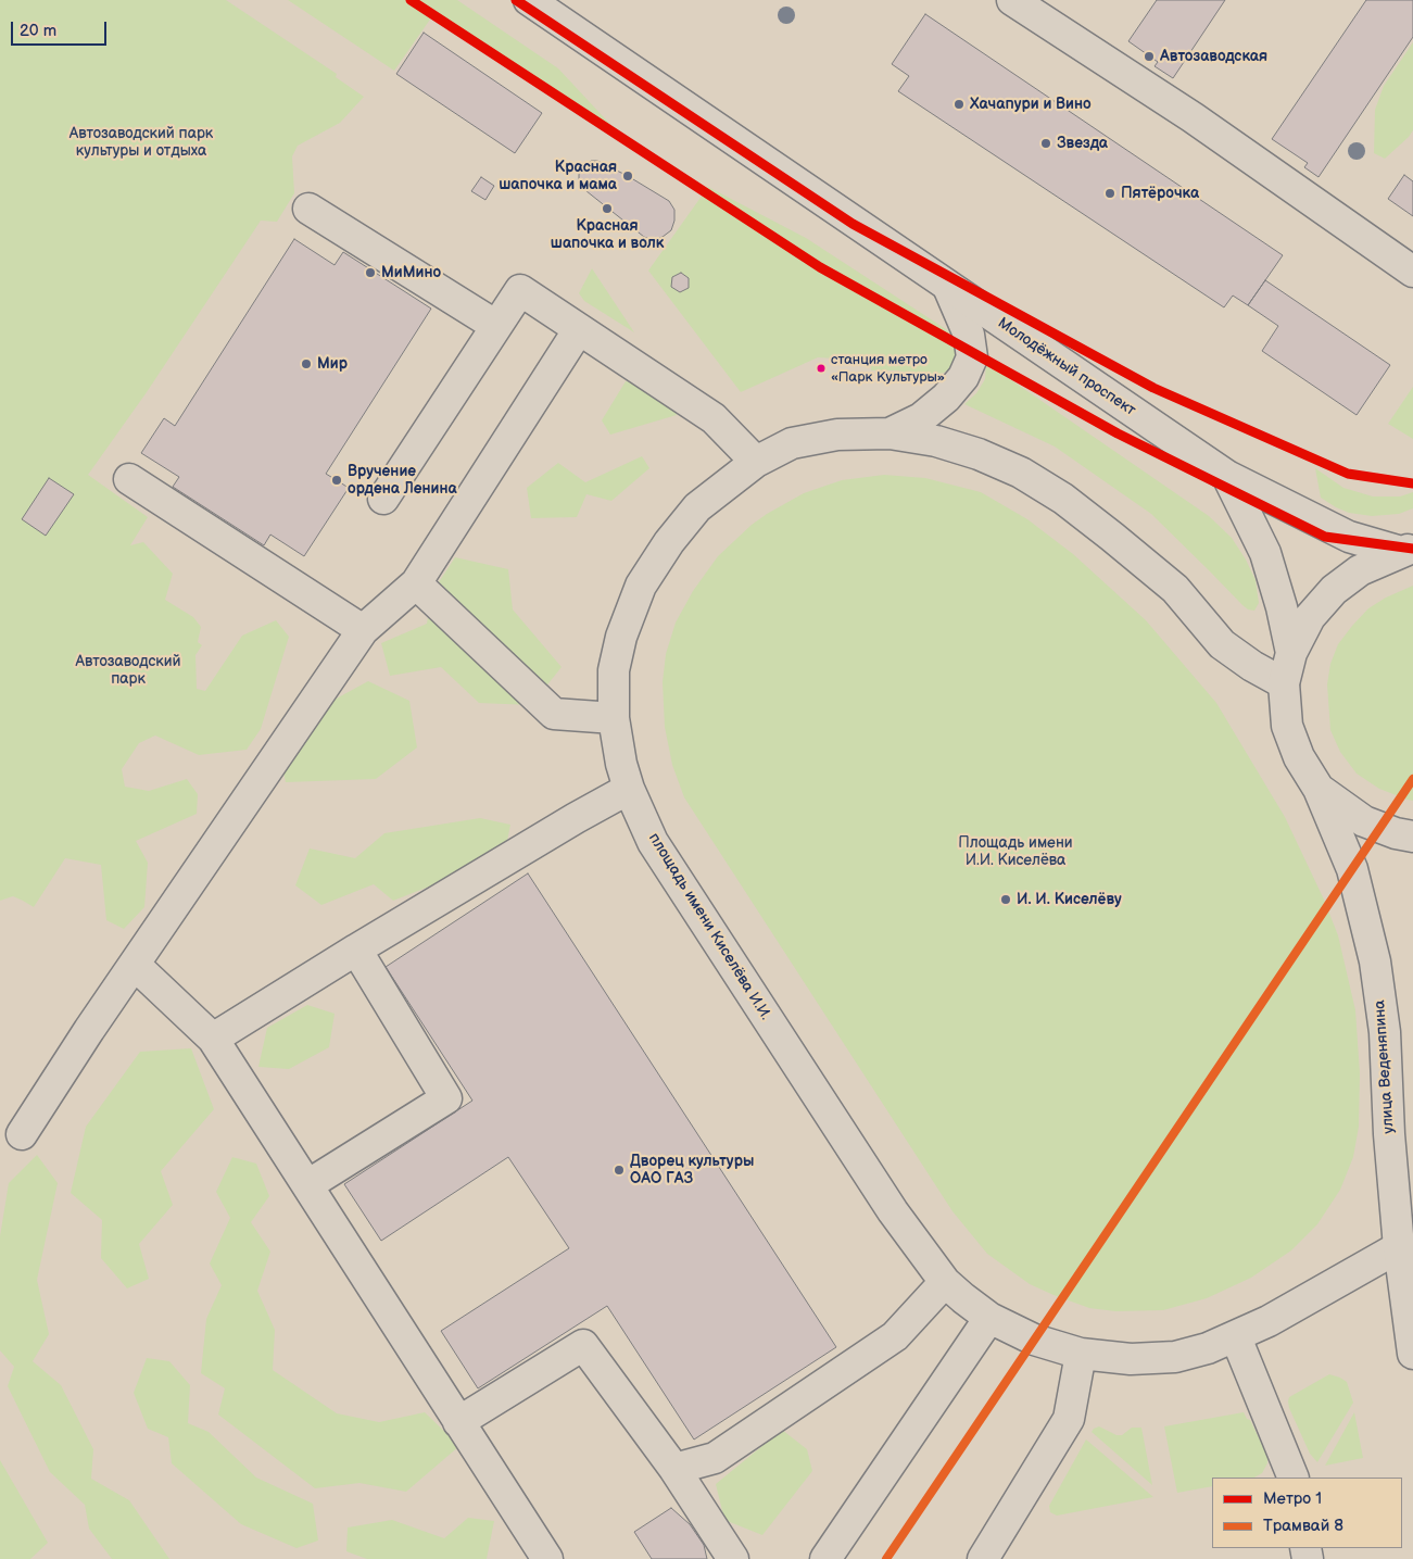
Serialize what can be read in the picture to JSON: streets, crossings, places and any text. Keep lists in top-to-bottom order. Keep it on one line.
{"streets":{"street":["Молодёжный проспект","площадь имени Киселёва И.И.","улица Веденяпина"]},"crossings":[["площадь имени Киселёва И.И.","улица Веденяпина"]],"parks":["Автозаводский парк культуры и отдыха","Автозаводский парк","Площадь имени И.И. Киселёва"],"places":["Автозаводская","Хачапури и Вино","Звезда","Красная шапочка и мама","Пятёрочка","Красная шапочка и волк","МиМино","Мир","станция метро «Парк Культуры»","Вручение ордена Ленина","И. И. Киселёву","Дворец культуры ОАО ГАЗ"],"lines":["metro line 1","tram line 8"],"legend":["Метро 1","Трамвай 8"],"scale_bar":"20 m"}
